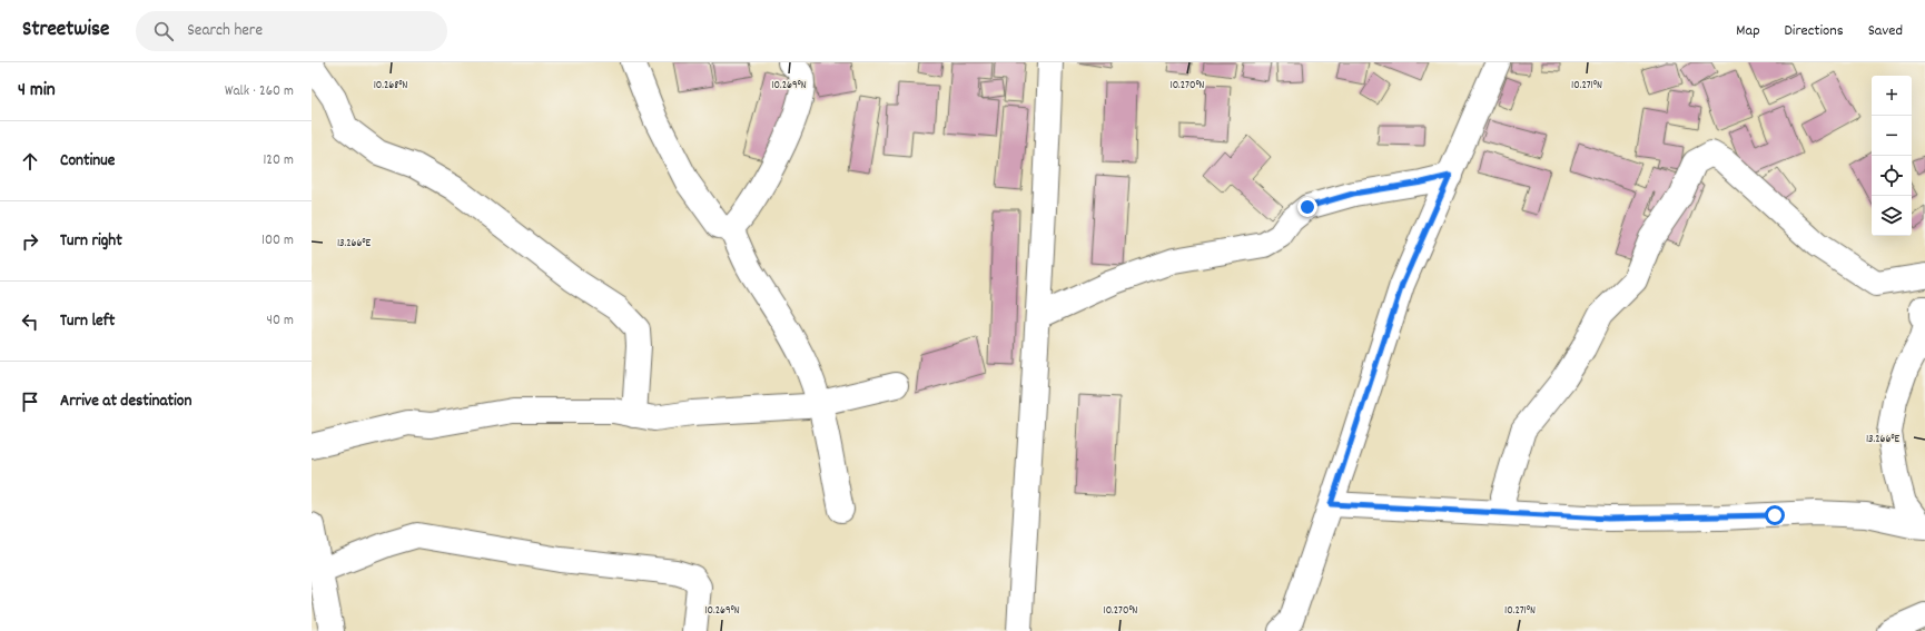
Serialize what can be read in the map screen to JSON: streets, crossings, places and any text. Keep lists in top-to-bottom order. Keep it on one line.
{"page":{"header":"Streetwise","search":"Search here","nav":["Map","Directions","Saved"],"heading":["4 min","Walk · 260 m"],"map_buttons":["+","−"],"list":[["Continue","120 m"],["Turn right","100 m"],["Turn left","40 m"],"Arrive at destination"]},"coordinates":["10.270°N","10.271°N","10.268°N","10.269°N","13.266°E"]}
